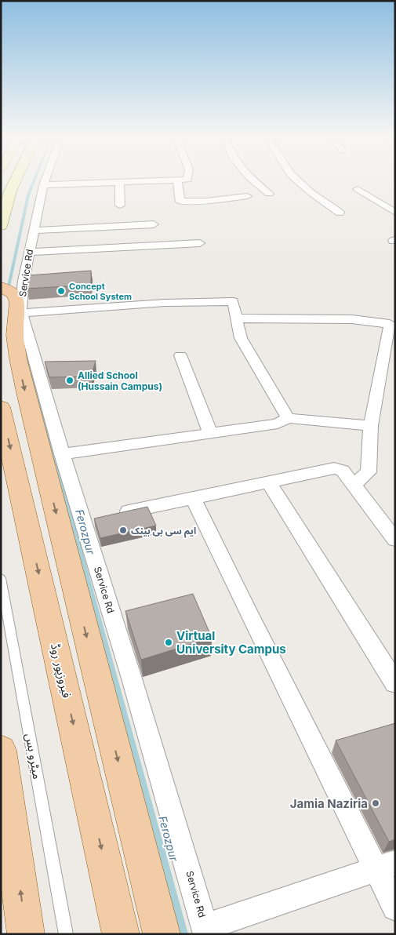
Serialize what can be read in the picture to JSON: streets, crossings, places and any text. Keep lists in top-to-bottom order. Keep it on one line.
{"streets":{"main road":["فیروزپور روڈ"],"street":["Service Rd"],"lane":["میٹرو بس"]},"water":["Ferozpur"],"places":["Concept School System","Allied School (Hussain Campus)","ایم سی بی بینک","Virtual University Campus","Jamia Naziria"]}
